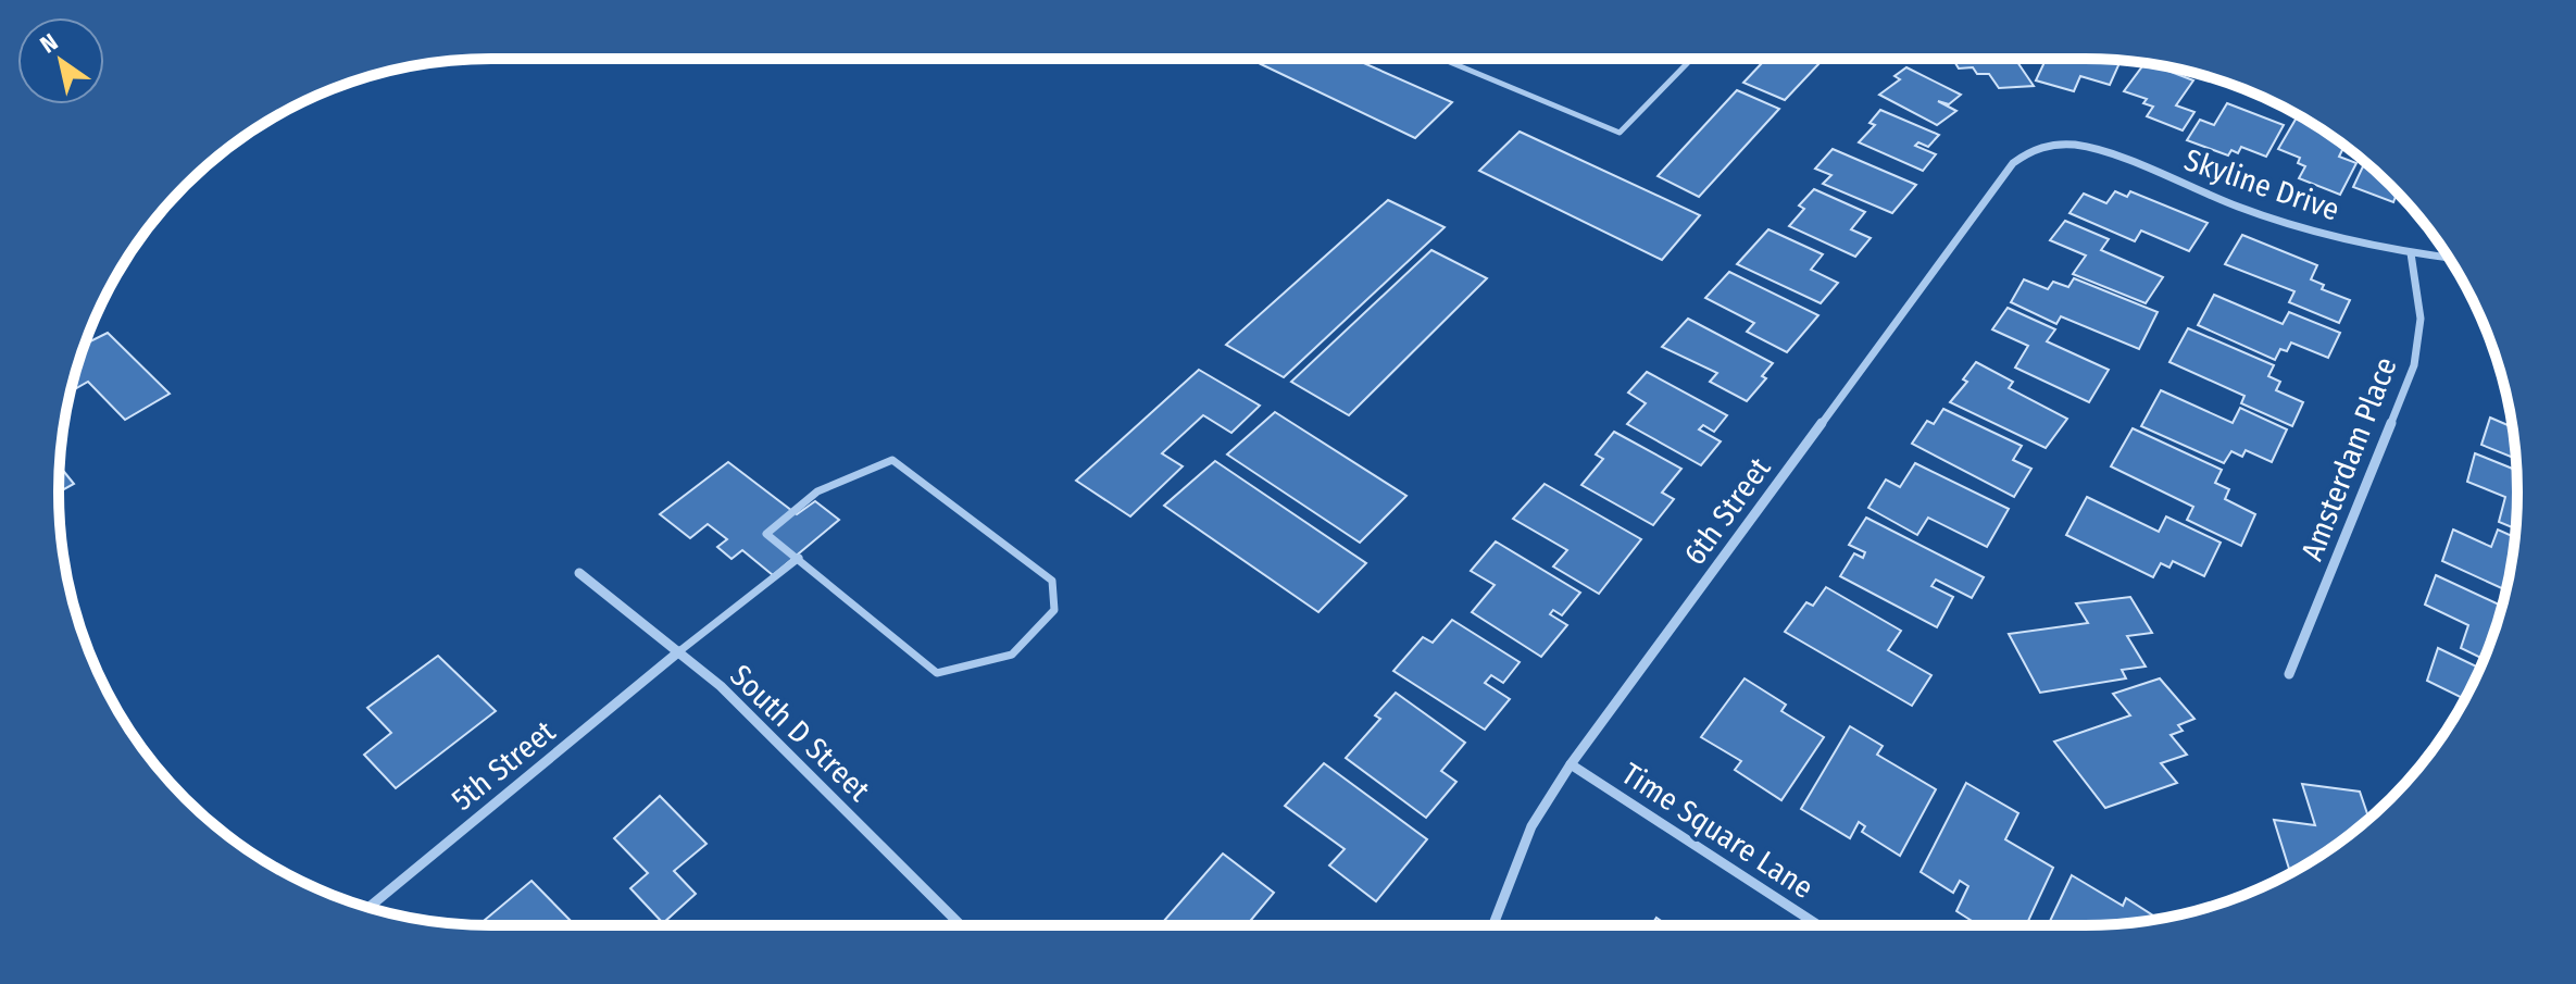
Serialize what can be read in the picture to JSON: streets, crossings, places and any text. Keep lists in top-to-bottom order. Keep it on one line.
{"streets":{"street":["Skyline Drive","Amsterdam Place","6th Street","South D Street","5th Street","Time Square Lane"]},"crossings":[["Skyline Drive","Amsterdam Place"],["Skyline Drive","6th Street"],["6th Street","Time Square Lane"],["South D Street","5th Street"]],"north":"top left"}
